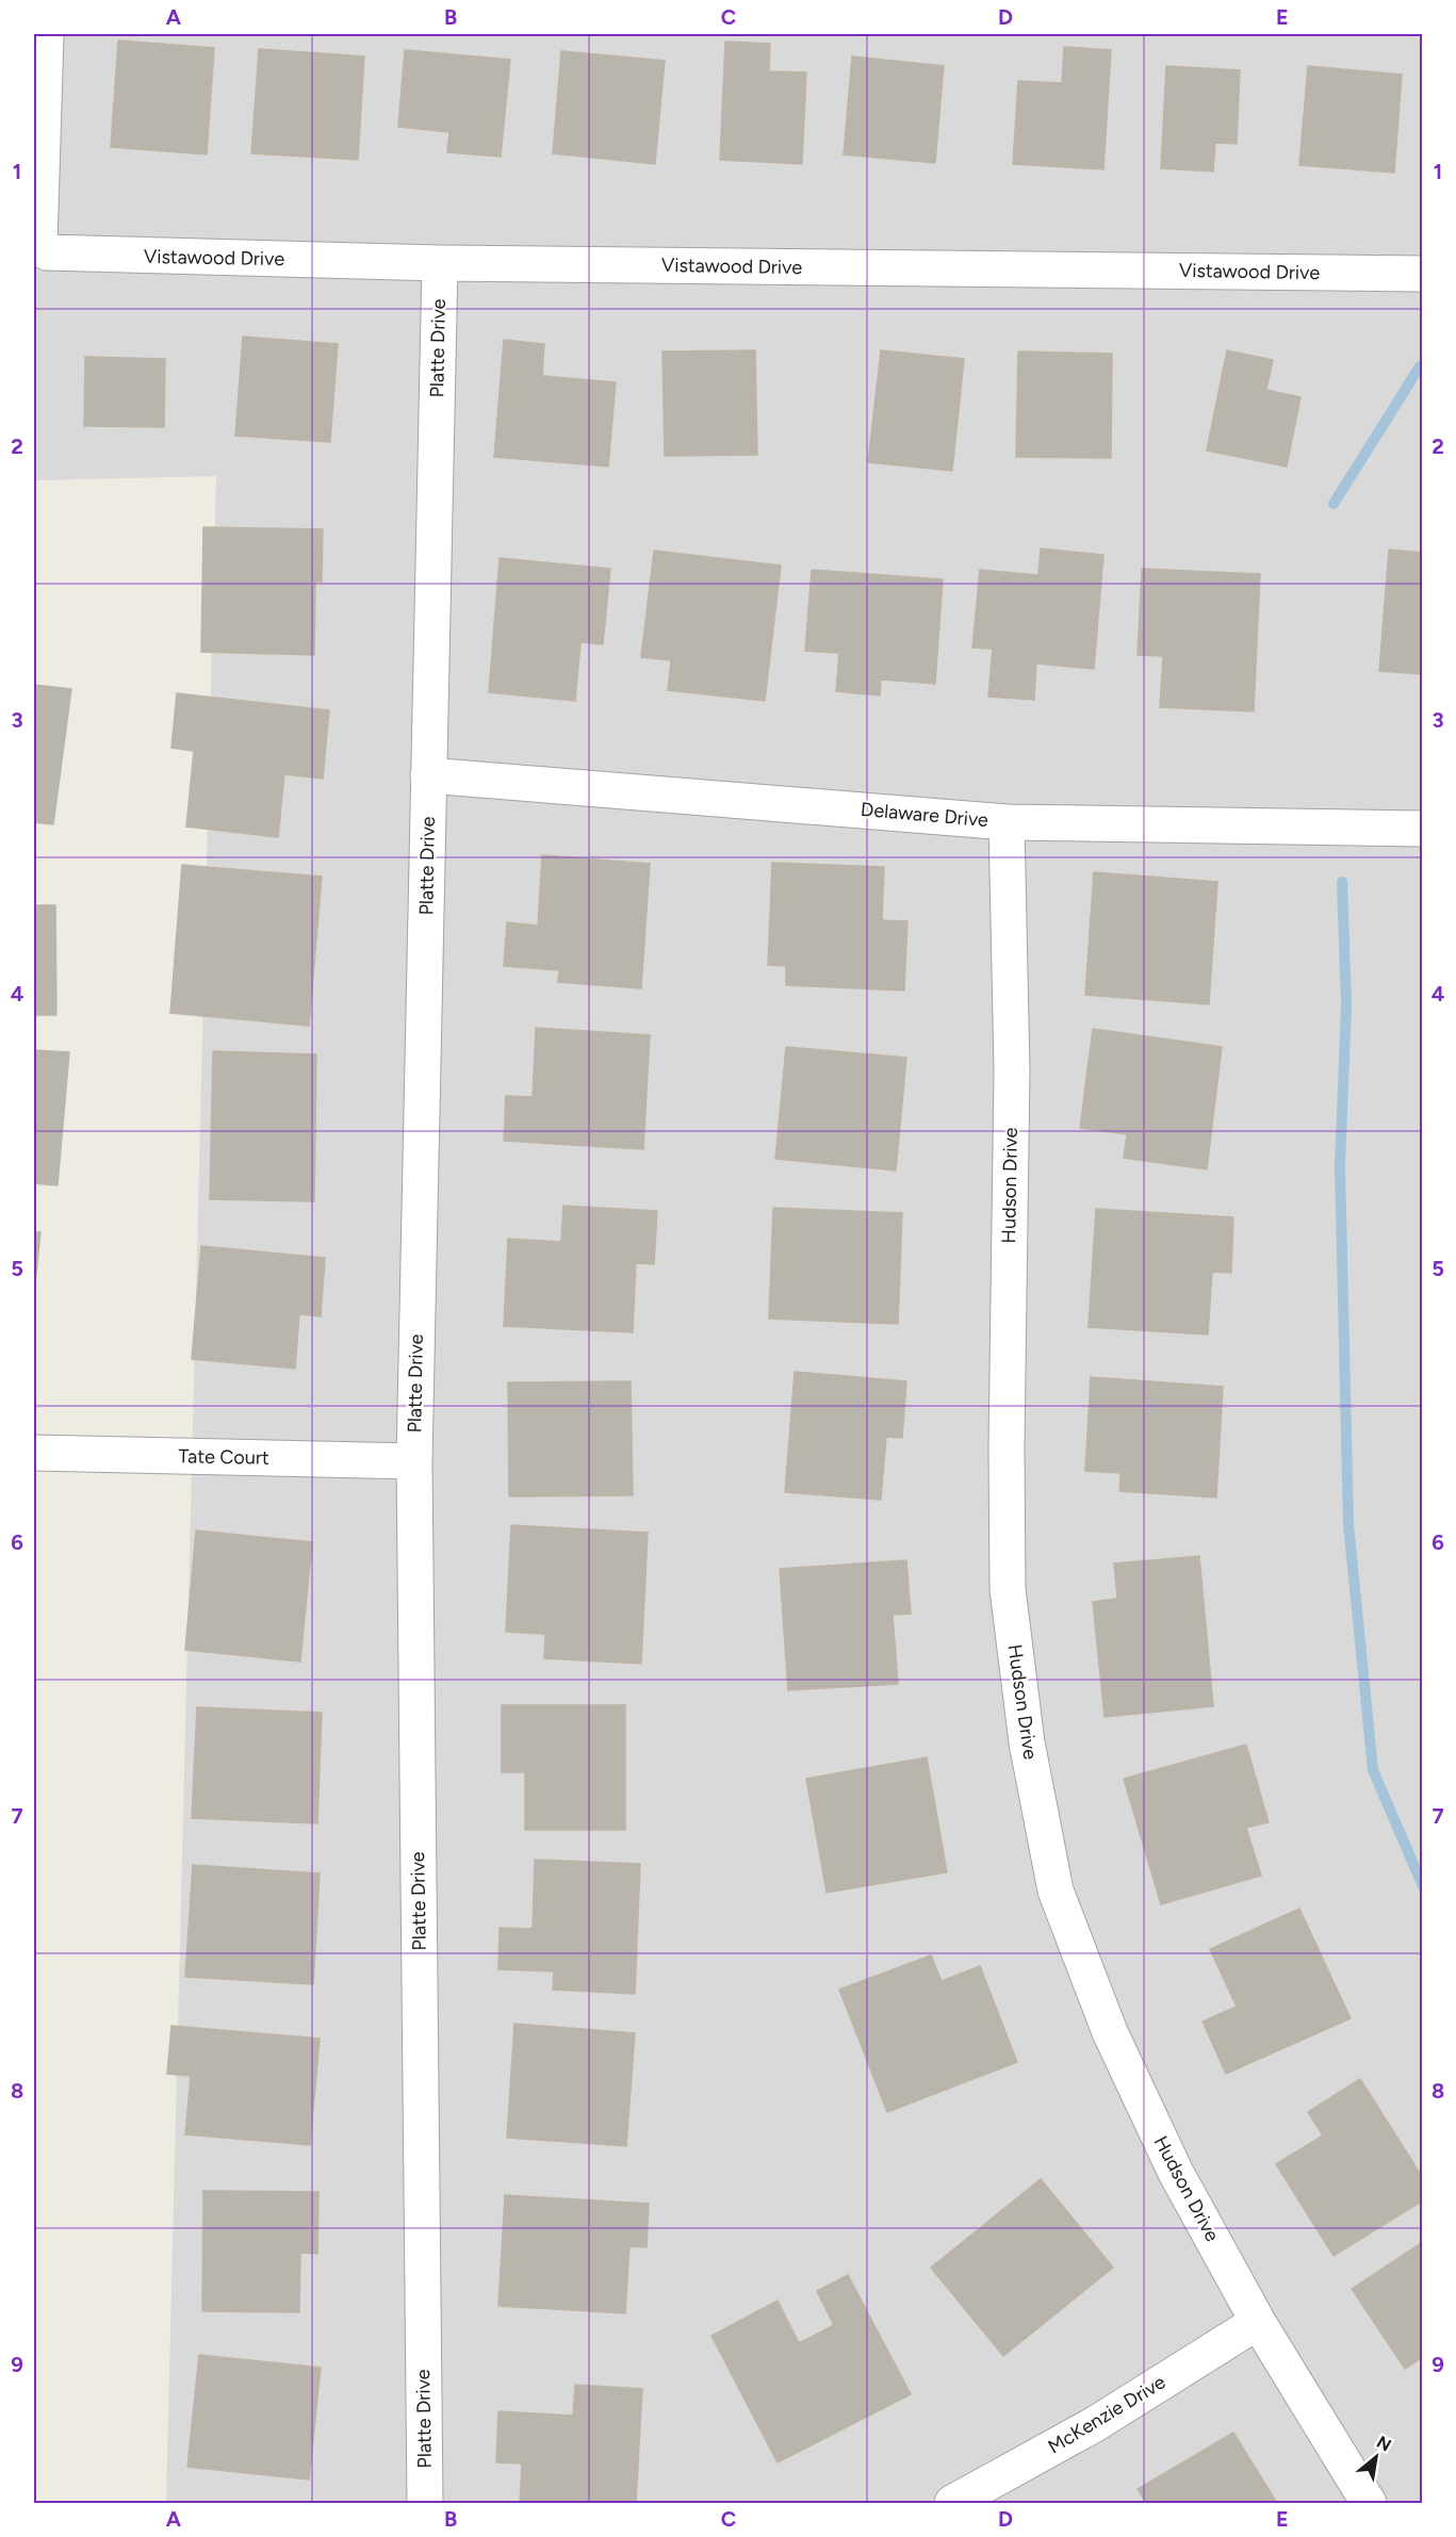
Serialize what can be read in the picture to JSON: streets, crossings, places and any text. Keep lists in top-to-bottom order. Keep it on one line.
{"streets":{"street":["Vistawood Drive","Platte Drive","Delaware Drive","Hudson Drive","Tate Court","McKenzie Drive"]},"crossings":[["Vistawood Drive","Platte Drive"],["Platte Drive","Delaware Drive"],["Platte Drive","Tate Court"],["Delaware Drive","Hudson Drive"],["Hudson Drive","McKenzie Drive"]],"north":"top right","grid":{"columns":["A","B","C","D","E"],"rows":["1","2","3","4","5","6","7","8","9"]}}
